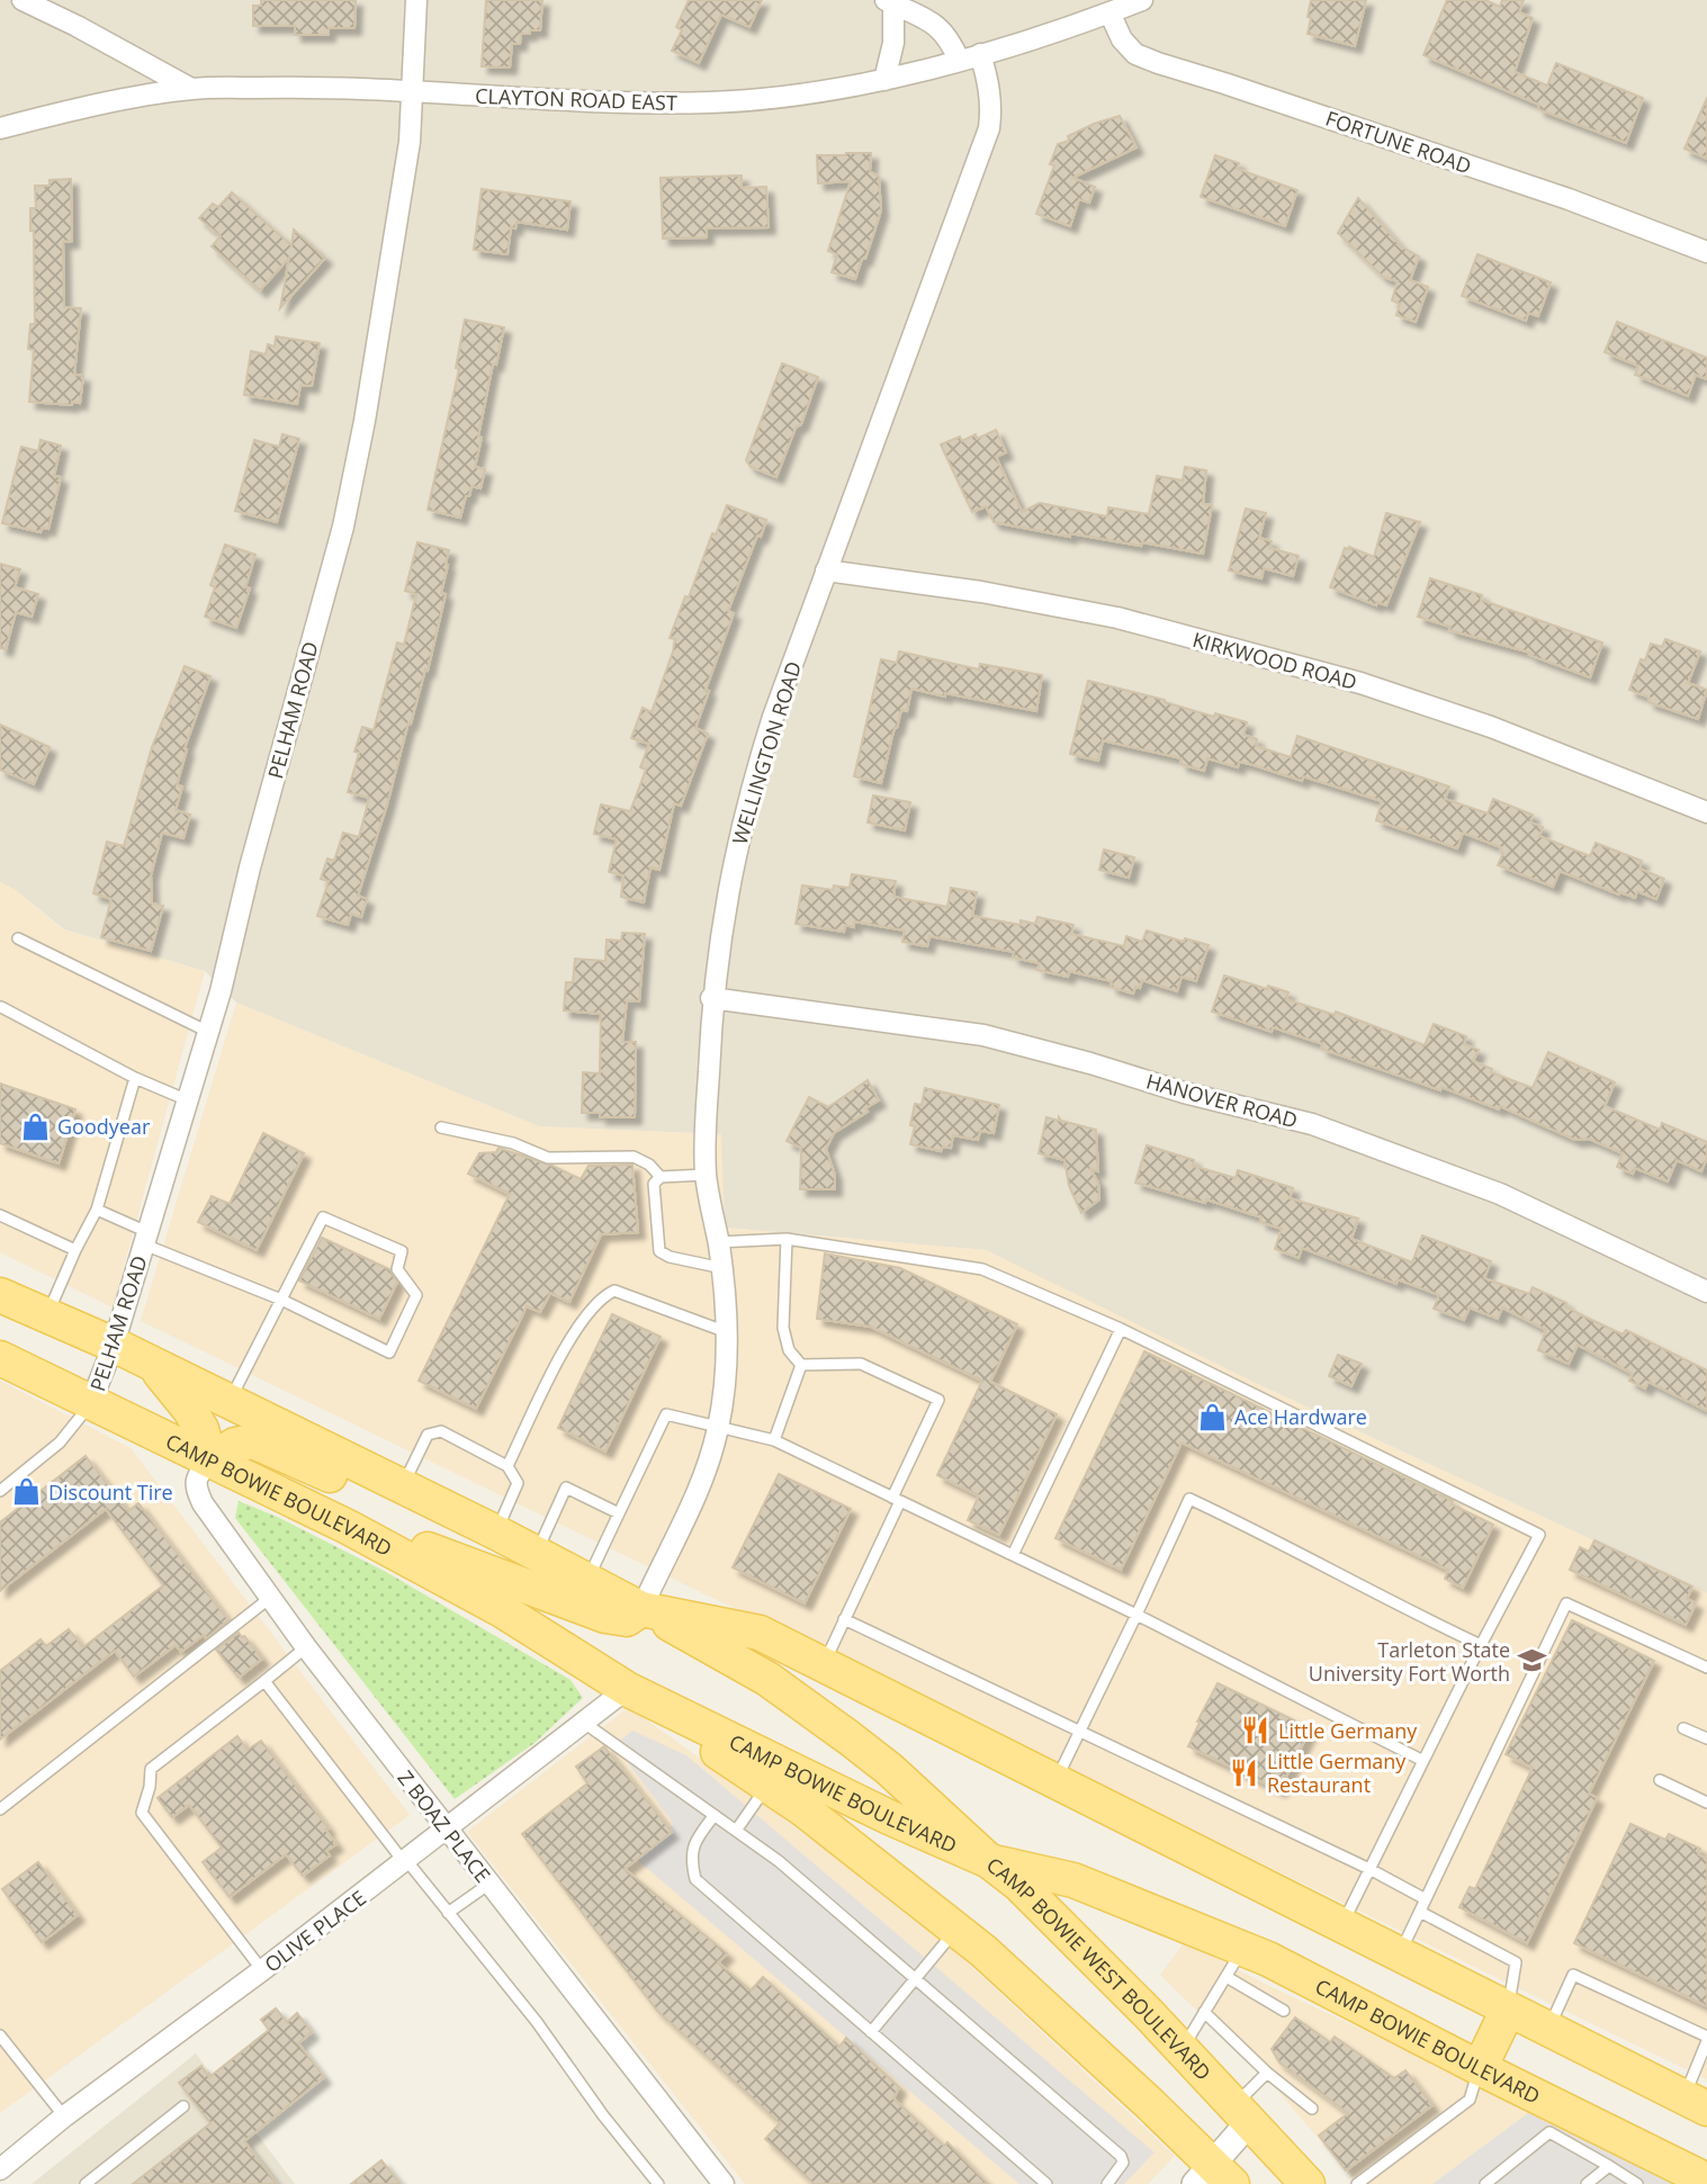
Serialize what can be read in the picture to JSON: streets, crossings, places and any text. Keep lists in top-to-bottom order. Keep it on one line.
{"streets":{"main road":["CAMP BOWIE BOULEVARD","CAMP BOWIE WEST BOULEVARD"],"street":["CLAYTON ROAD EAST","FORTUNE ROAD","KIRKWOOD ROAD","PELHAM ROAD","WELLINGTON ROAD","HANOVER ROAD","Z BOAZ PLACE","OLIVE PLACE"]},"crossings":[["CLAYTON ROAD EAST","FORTUNE ROAD"],["CLAYTON ROAD EAST","PELHAM ROAD"],["CLAYTON ROAD EAST","WELLINGTON ROAD"],["KIRKWOOD ROAD","WELLINGTON ROAD"],["PELHAM ROAD","CAMP BOWIE BOULEVARD"],["WELLINGTON ROAD","HANOVER ROAD"],["WELLINGTON ROAD","CAMP BOWIE WEST BOULEVARD"],["CAMP BOWIE BOULEVARD","Z BOAZ PLACE"],["CAMP BOWIE BOULEVARD","OLIVE PLACE"],["CAMP BOWIE BOULEVARD","CAMP BOWIE WEST BOULEVARD"],["Z BOAZ PLACE","OLIVE PLACE"]],"places":{"shop":["Goodyear","Ace Hardware","Discount Tire"],"school or university":["Tarleton State University Fort Worth"],"restaurant":["Little Germany","Little Germany Restaurant"]}}
